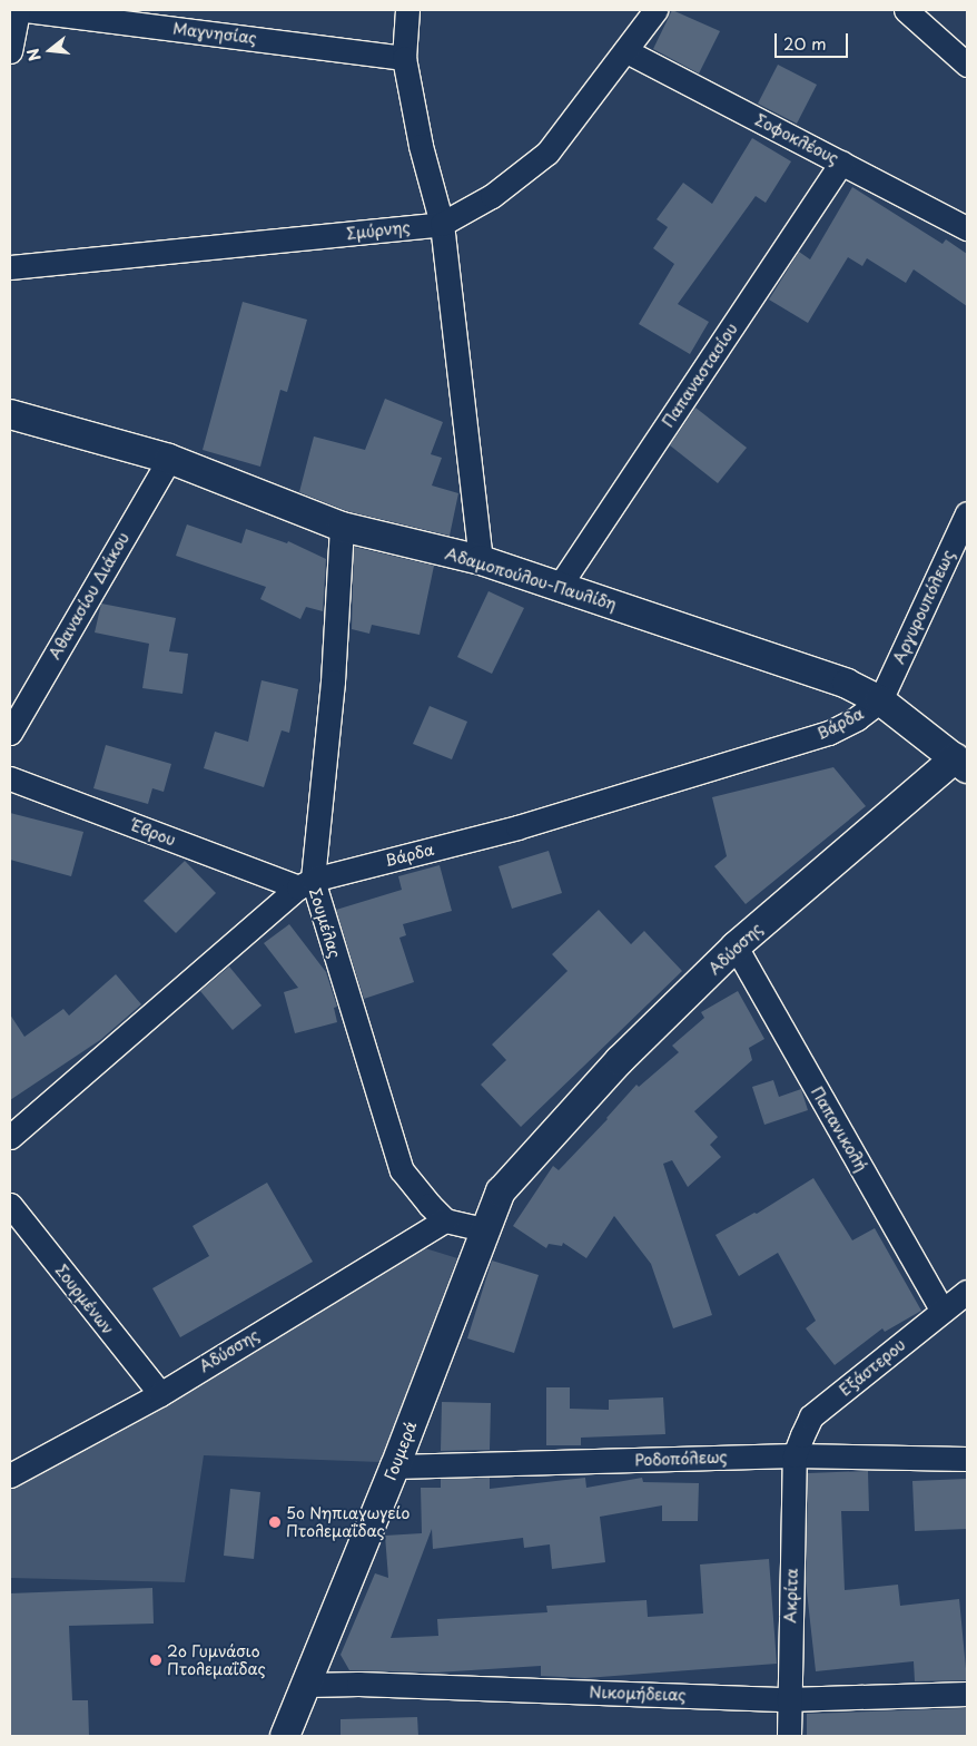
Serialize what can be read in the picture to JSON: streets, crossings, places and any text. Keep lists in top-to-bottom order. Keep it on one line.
{"streets":{"street":["Μαγνησίας","Σοφοκλέους","Σμύρνης","Παπαναστασίου","Αδαμοπούλου-Παυλίδη","Αθανασίου Διάκου","Αργυρουπόλεως","Βάρδα","Έβρου","Σουμέλας","Αδύσσης","Παπανικολή","Σουρμένων","Εξάστερου","Γουμερά","Ροδοπόλεως","Ακρίτα","Νικομήδειας"]},"crossings":[["Σοφοκλέους","Σμύρνης"],["Σοφοκλέους","Παπαναστασίου"],["Παπαναστασίου","Αδαμοπούλου-Παυλίδη"],["Αδαμοπούλου-Παυλίδη","Αθανασίου Διάκου"],["Αδαμοπούλου-Παυλίδη","Αργυρουπόλεως"],["Αδαμοπούλου-Παυλίδη","Βάρδα"],["Αδαμοπούλου-Παυλίδη","Σουμέλας"],["Αδαμοπούλου-Παυλίδη","Αδύσσης"],["Αργυρουπόλεως","Βάρδα"],["Βάρδα","Έβρου"],["Βάρδα","Σουμέλας"],["Έβρου","Σουμέλας"],["Σουμέλας","Αδύσσης"],["Αδύσσης","Παπανικολή"],["Αδύσσης","Σουρμένων"],["Αδύσσης","Γουμερά"],["Παπανικολή","Εξάστερου"],["Εξάστερου","Ροδοπόλεως"],["Εξάστερου","Ακρίτα"],["Γουμερά","Ροδοπόλεως"],["Γουμερά","Νικομήδειας"],["Ροδοπόλεως","Ακρίτα"],["Ακρίτα","Νικομήδειας"]],"places":["5ο Νηπιαγωγείο Πτολεμαΐδας","2ο Γυμνάσιο Πτολεμαΐδας"],"scale_bar":"20 m","north":"left"}
